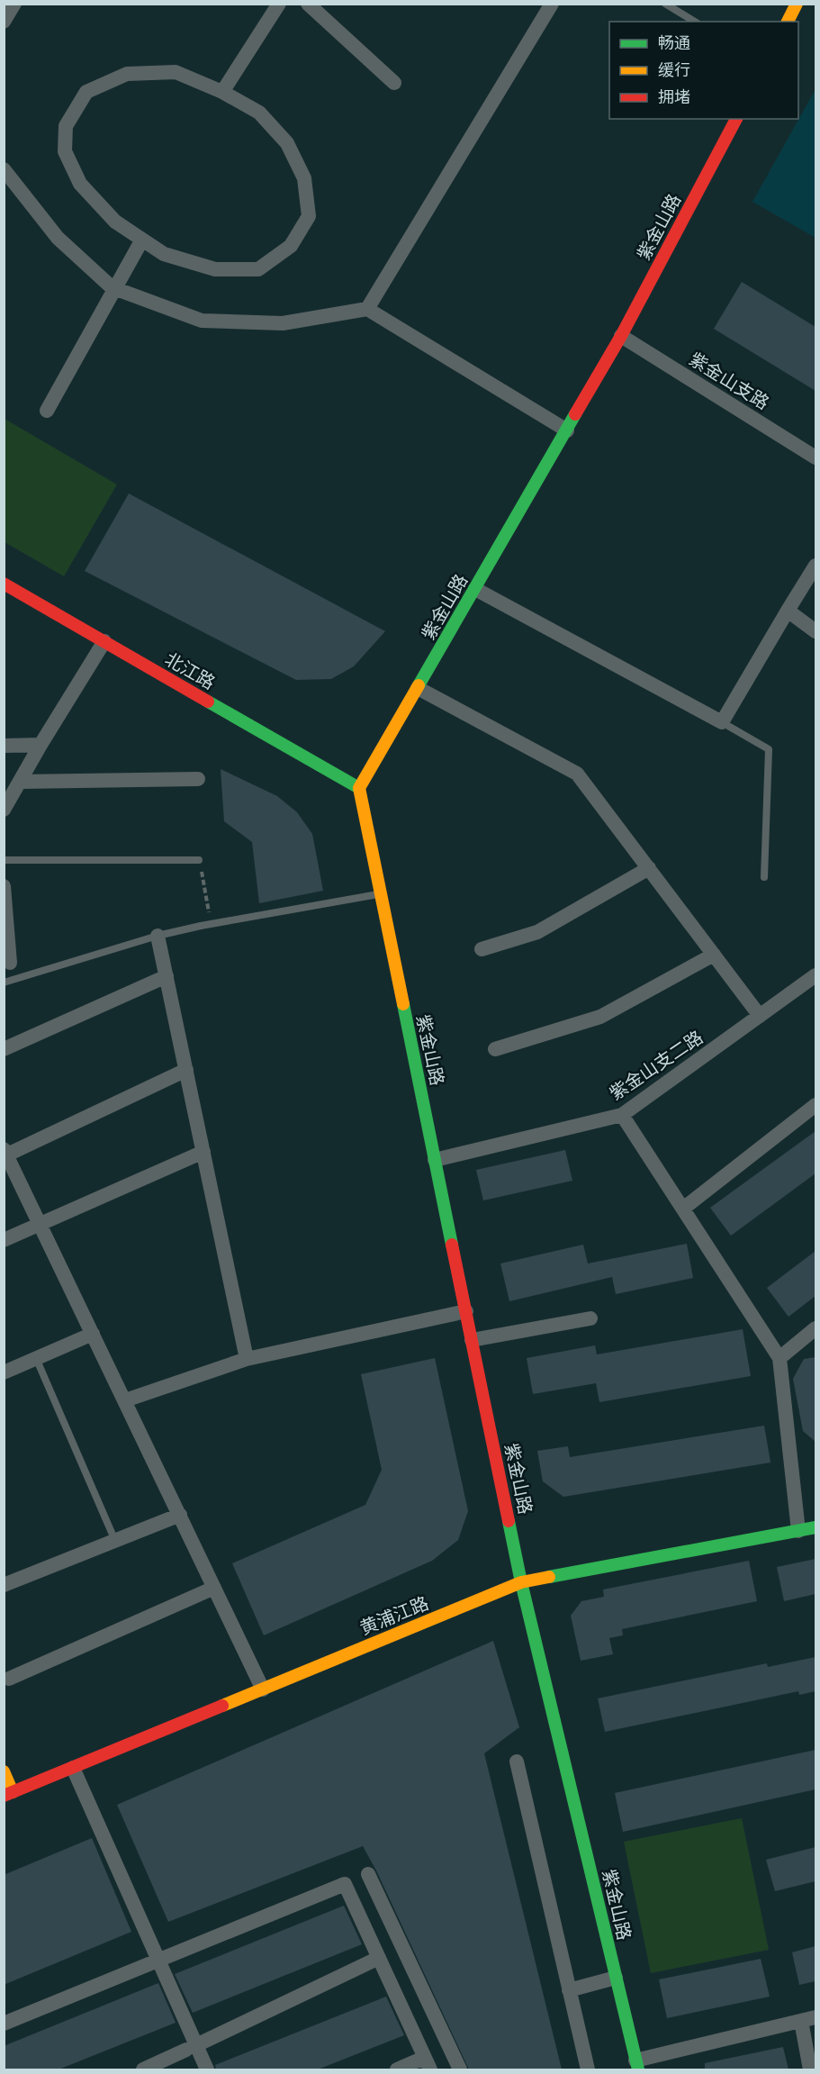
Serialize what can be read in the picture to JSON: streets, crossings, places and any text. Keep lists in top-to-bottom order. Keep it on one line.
{"streets":{"street":["紫金山路","紫金山支路","北江路","紫金山支二路","黄浦江路"]},"crossings":[["紫金山路","紫金山支路"],["紫金山路","北江路"],["紫金山路","紫金山支二路"],["紫金山路","黄浦江路"]],"legend":["畅通","缓行","拥堵"]}
